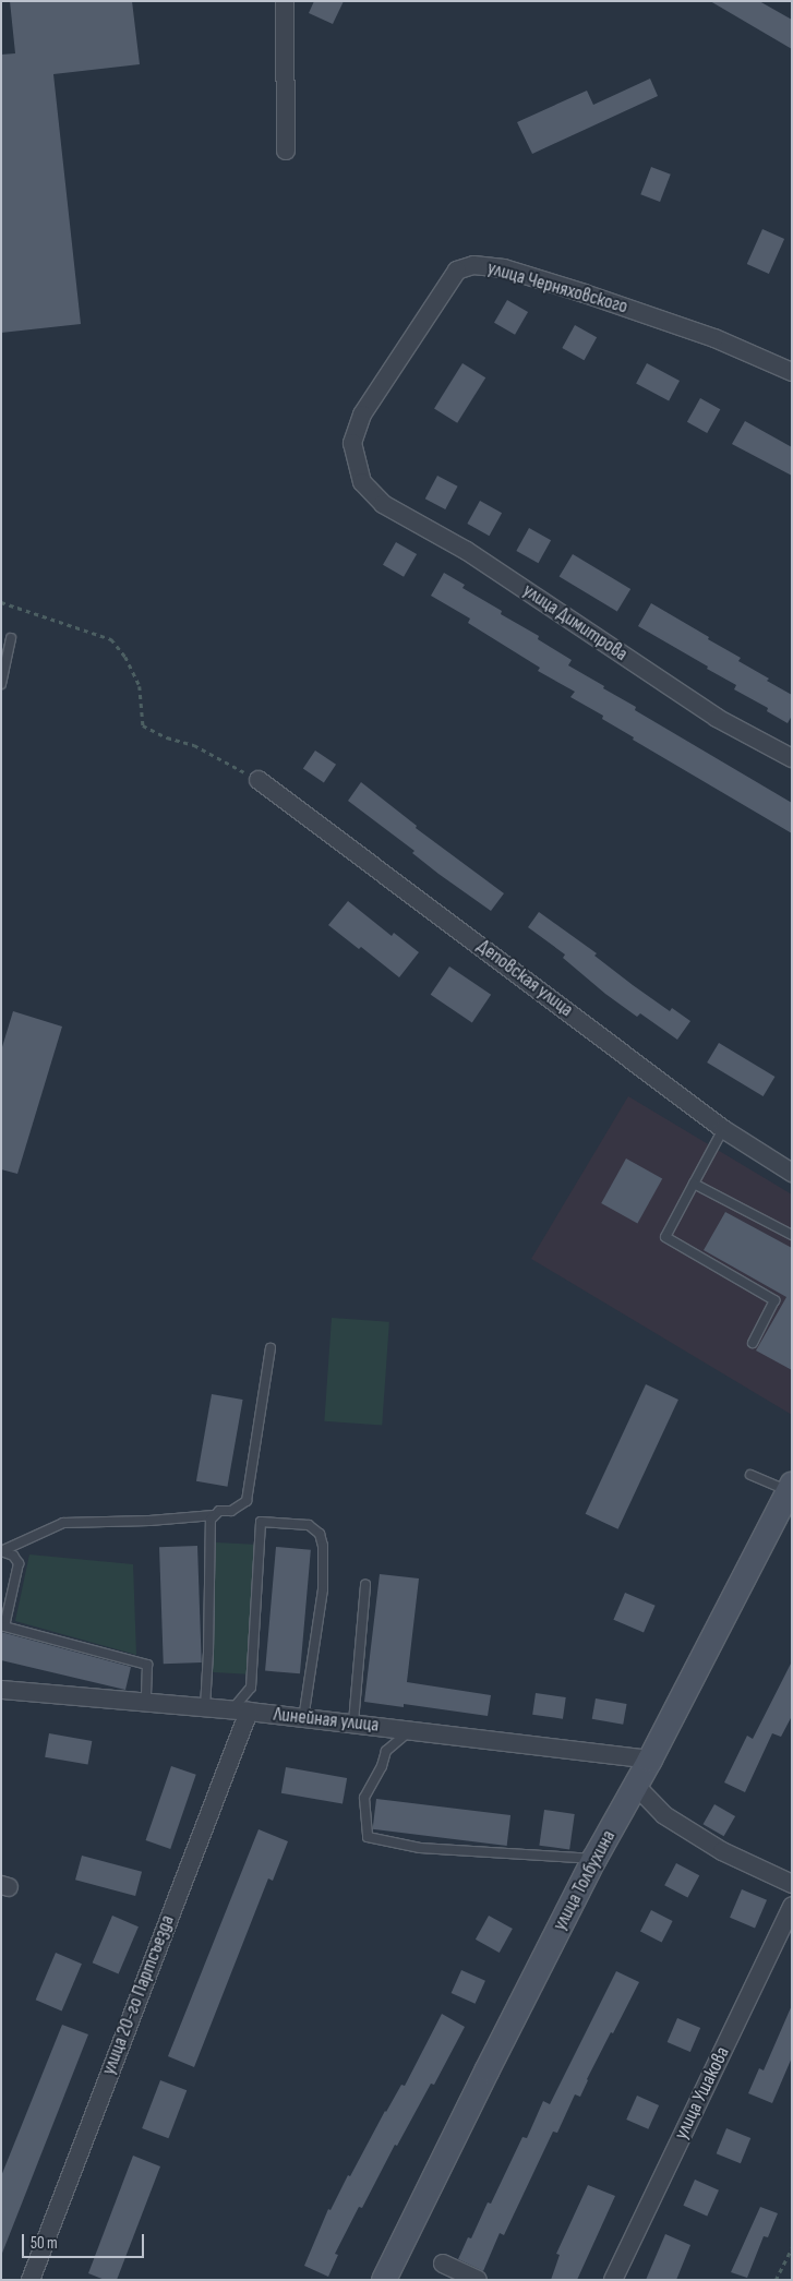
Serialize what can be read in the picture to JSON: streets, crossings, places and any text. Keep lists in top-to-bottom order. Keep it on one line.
{"streets":{"street":["улица Черняховского","улица Димитрова","Деповская улица","Линейная улица","улица Толбухина","улица 20-го Партсъезда","улица Ушакова"]},"crossings":[["улица Черняховского","улица Димитрова"],["Линейная улица","улица Толбухина"],["Линейная улица","улица 20-го Партсъезда"]],"scale_bar":"50 m"}
